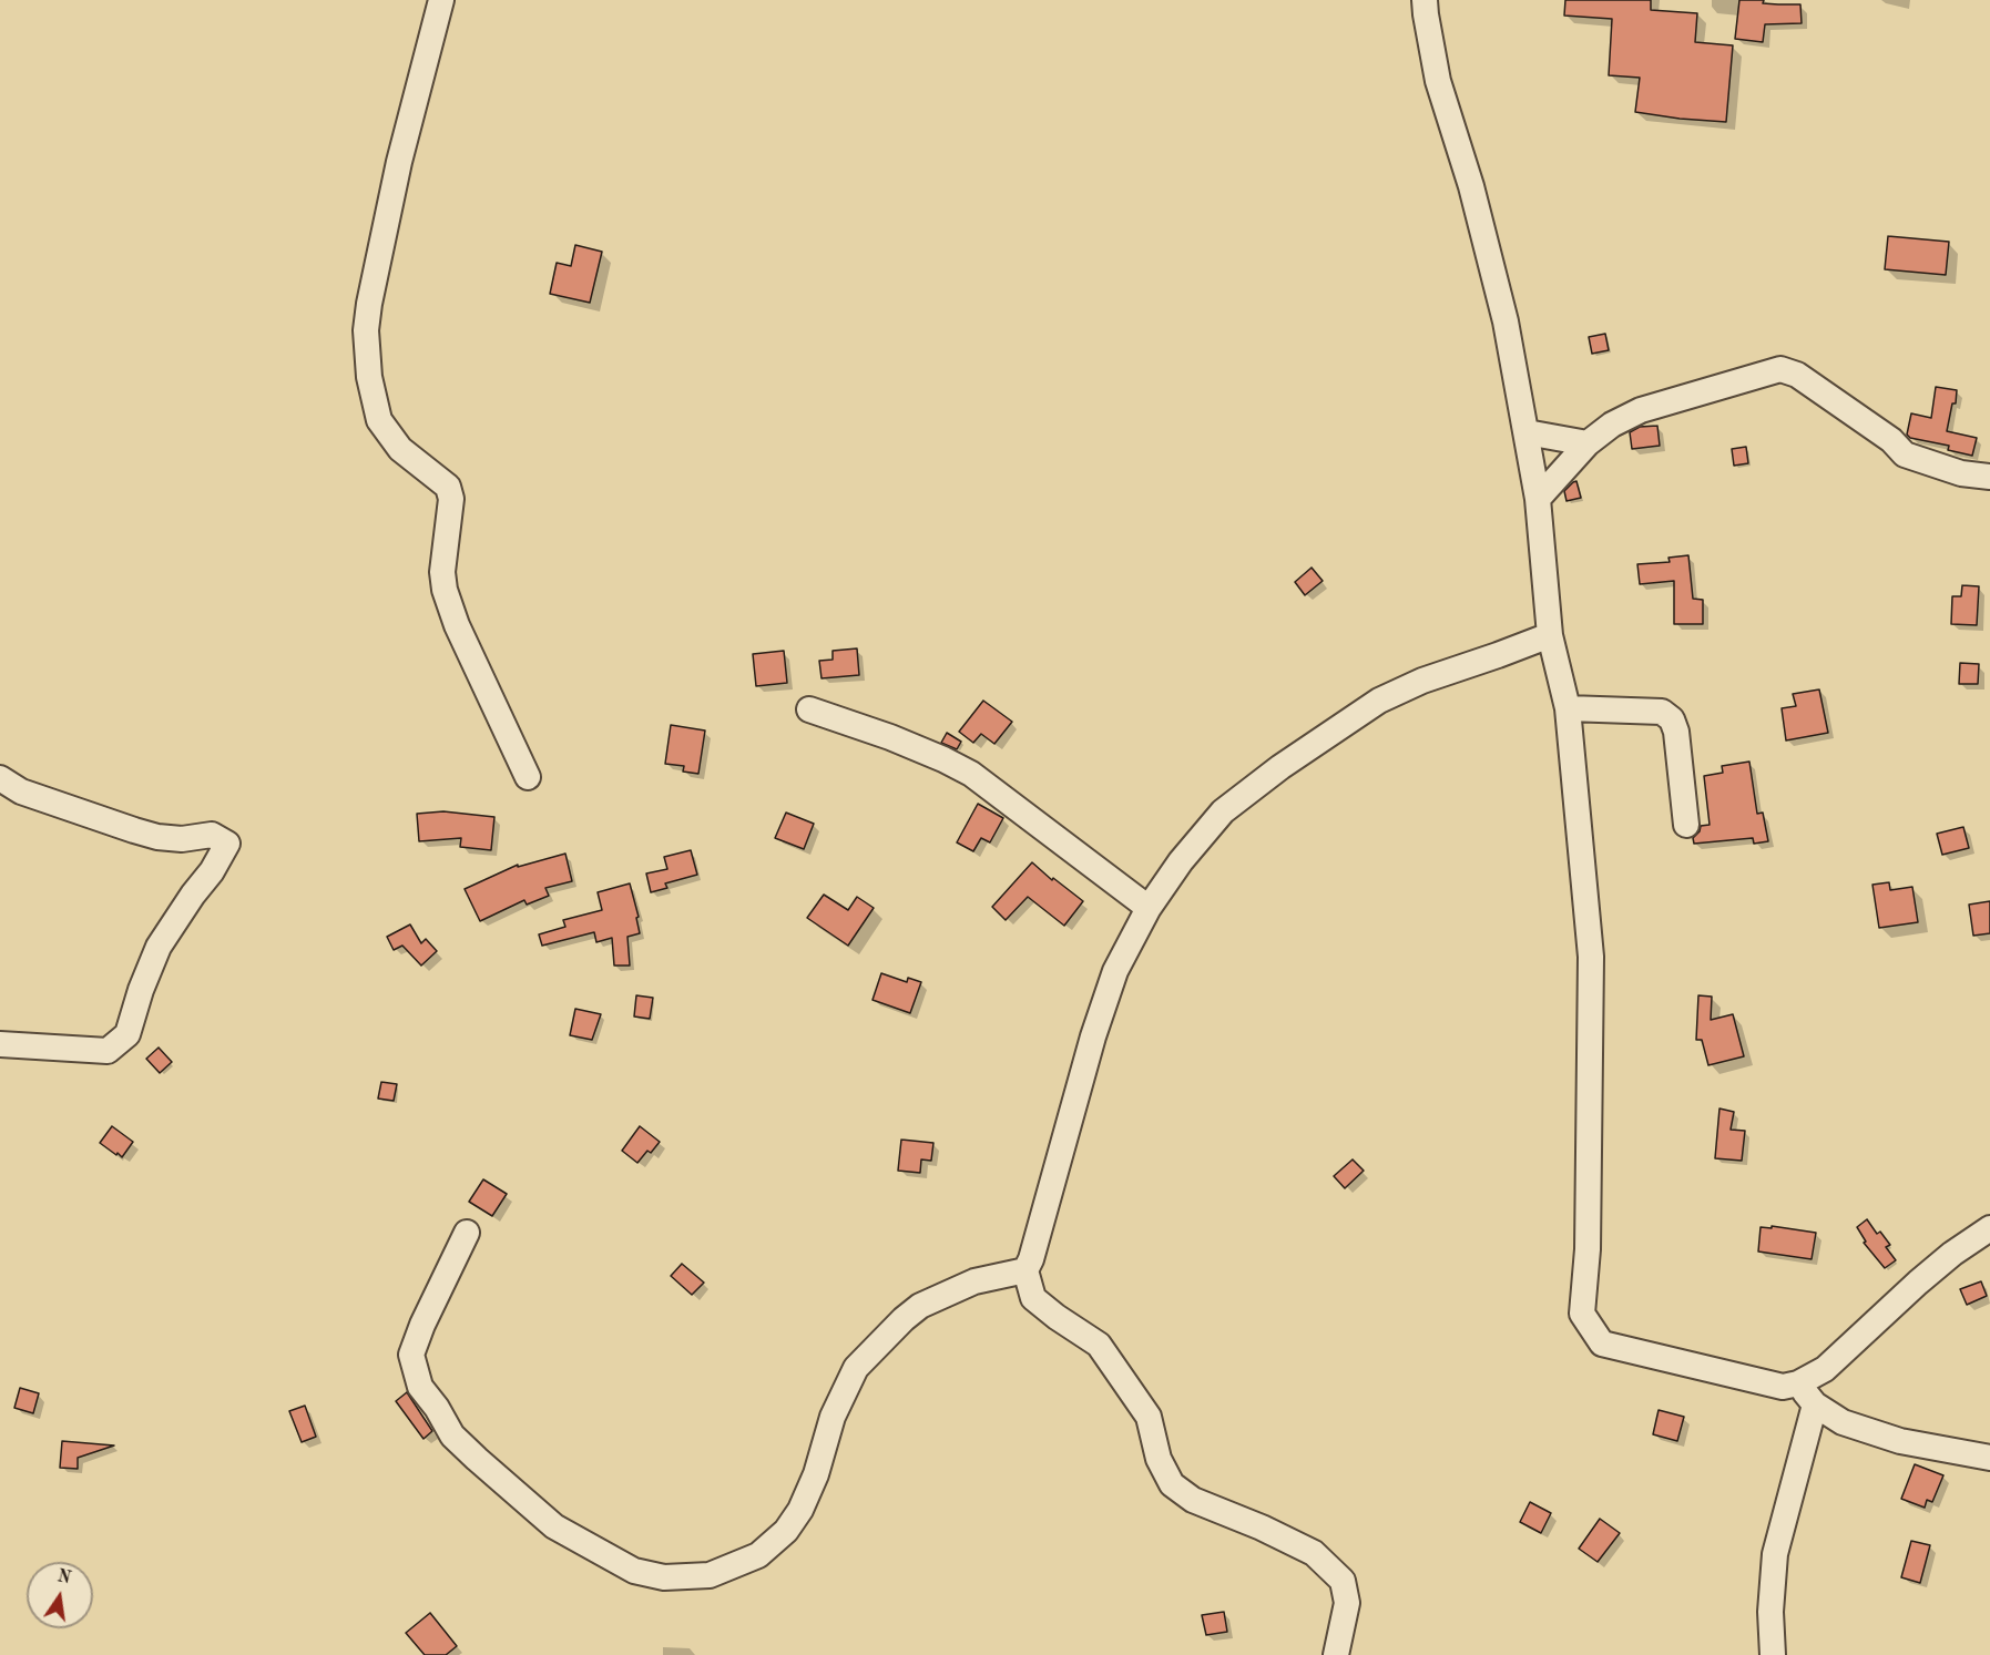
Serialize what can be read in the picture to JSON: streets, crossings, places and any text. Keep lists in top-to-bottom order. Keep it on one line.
{"north":"top"}
